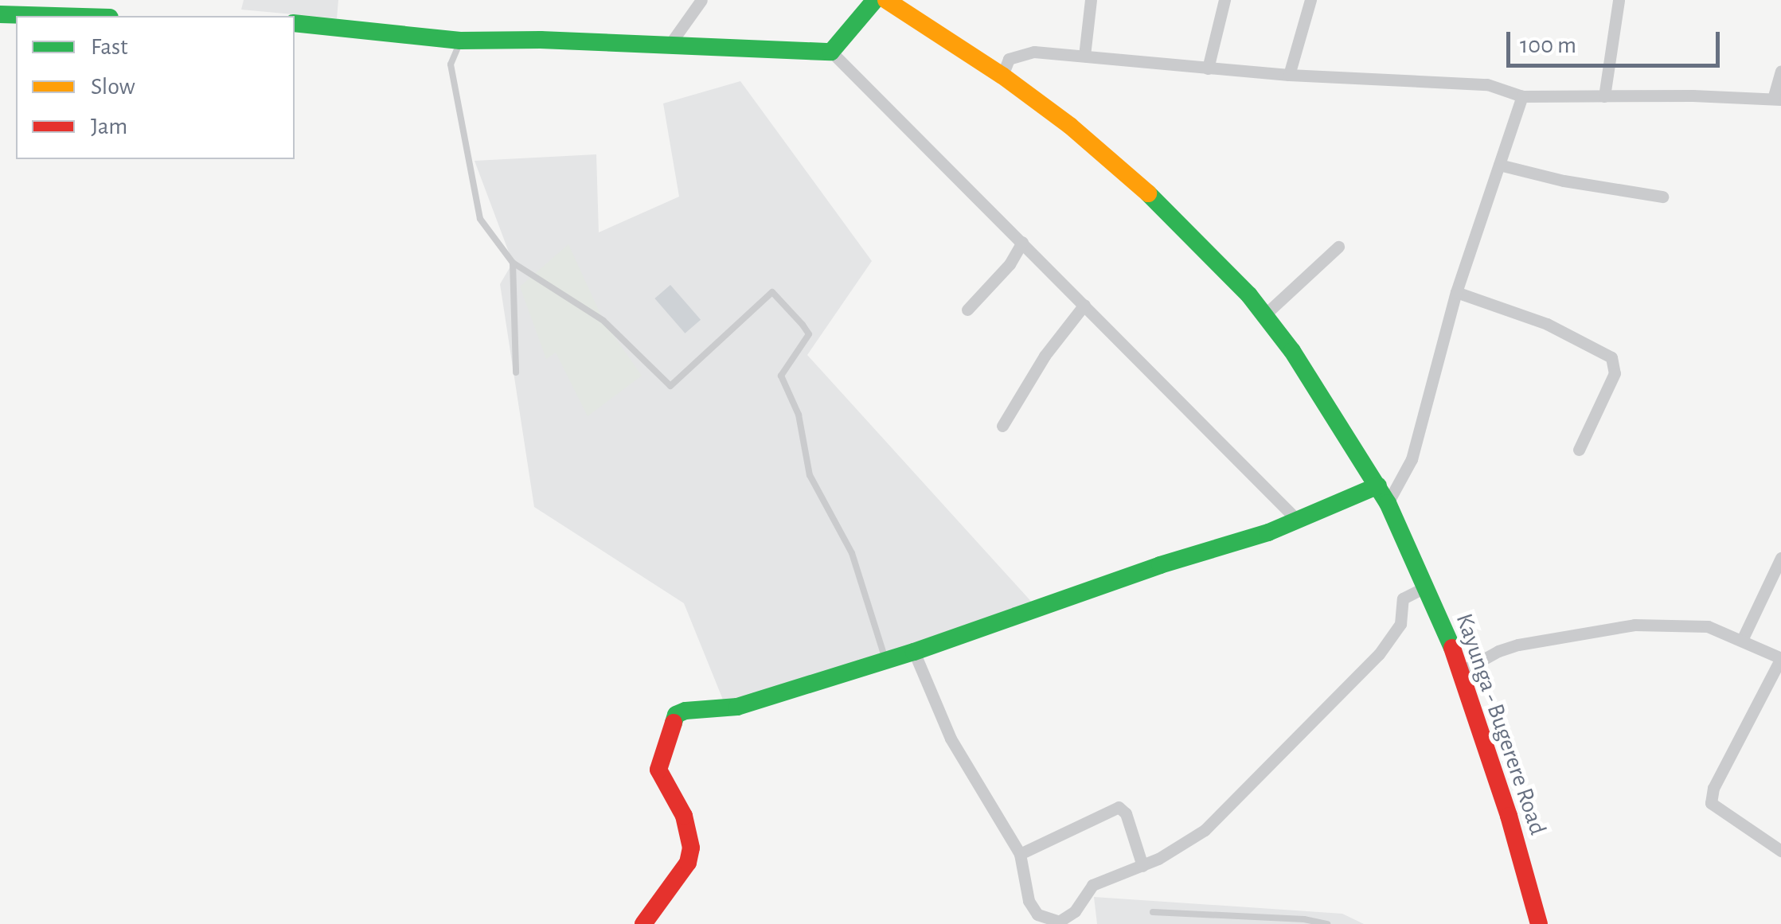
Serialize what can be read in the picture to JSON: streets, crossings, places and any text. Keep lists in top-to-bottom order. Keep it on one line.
{"streets":{"street":["Kayunga - Bugerere Road"]},"legend":["Fast","Slow","Jam"],"scale_bar":"100 m"}
